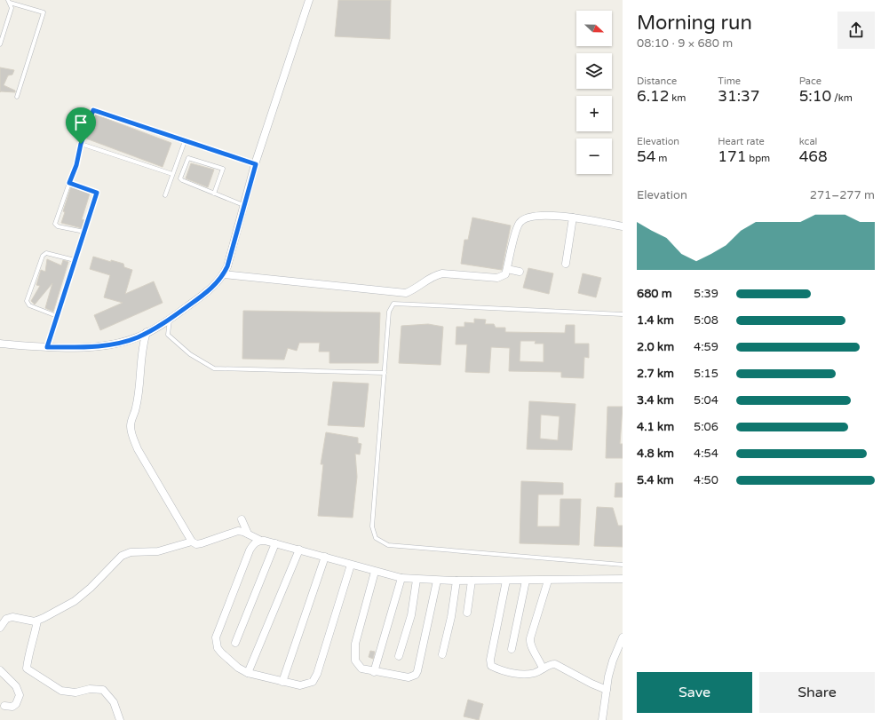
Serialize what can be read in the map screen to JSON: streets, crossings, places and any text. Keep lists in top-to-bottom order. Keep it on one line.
{"north":"right","page":{"heading":["Morning run","08:10 · 9 × 680 m"],"map_buttons":["+","−"],"stats":[["Distance","6.12 km"],["Time","31:37"],["Pace","5:10 /km"],["Elevation","54 m"],["Heart rate","171 bpm"],["kcal","468"]],"chart":["Elevation","271–277 m"],"list":[{"name":"680 m","note":"5:39"},{"name":"1.4 km","note":"5:08"},{"name":"2.0 km","note":"4:59"},{"name":"2.7 km","note":"5:15"},{"name":"3.4 km","note":"5:04"},{"name":"4.1 km","note":"5:06"},{"name":"4.8 km","note":"4:54"},{"name":"5.4 km","note":"4:50"}],"buttons":["Save","Share"]}}
